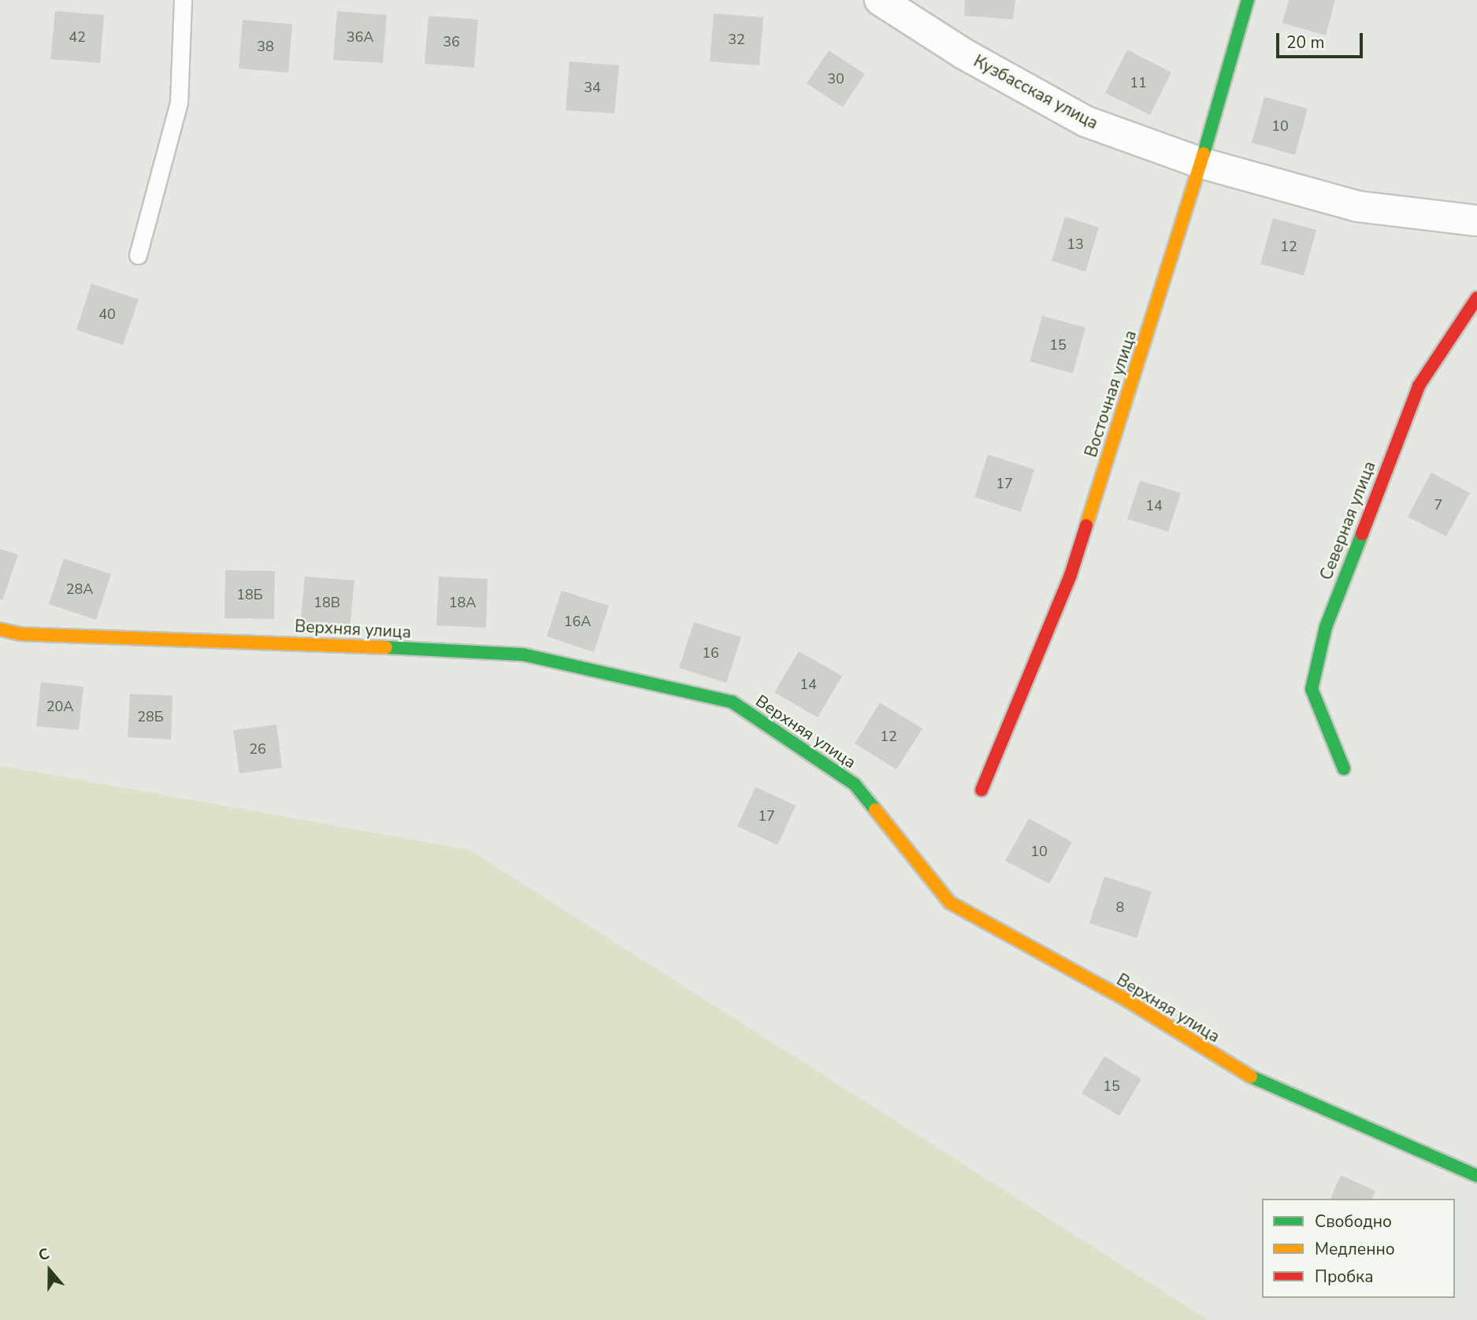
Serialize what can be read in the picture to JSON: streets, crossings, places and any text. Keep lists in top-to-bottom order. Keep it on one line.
{"streets":{"street":["Кузбасская улица","Восточная улица","Северная улица","Верхняя улица"]},"crossings":[["Кузбасская улица","Восточная улица"]],"house_numbers":["42","36А","32","36","38","30","11","34","10","13","12","40","15","17","7","14","28А","18Б","18В","18А","16А","16","14","20А","28Б","12","26","17","10","8","15"],"legend":["Свободно","Медленно","Пробка"],"scale_bar":"20 m","north":"top"}
